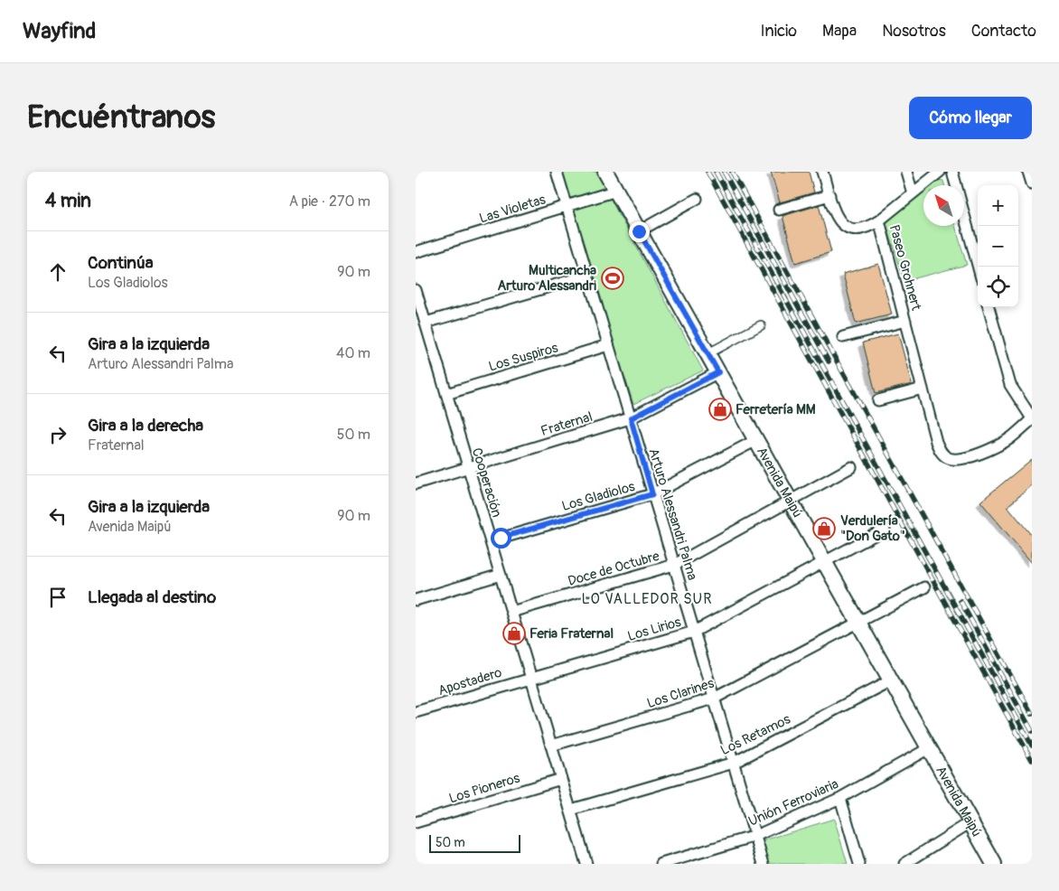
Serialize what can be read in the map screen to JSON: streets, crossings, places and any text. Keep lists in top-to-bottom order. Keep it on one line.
{"streets":{"main road":["Avenida Maipú"],"street":["Las Violetas","Paseo Grohnert","Los Suspiros","Fraternal","Cooperación","Los Gladiolos","Arturo Alessandri Palma","Doce de Octubre","Los Lirios","Apostadero","Los Clarines","Los Retamos","Los Pioneros","Unión Ferroviaria"]},"crossings":[["Las Violetas","Avenida Maipú"],["Las Violetas","Arturo Alessandri Palma"],["Los Suspiros","Cooperación"],["Los Suspiros","Arturo Alessandri Palma"],["Fraternal","Cooperación"],["Fraternal","Avenida Maipú"],["Fraternal","Arturo Alessandri Palma"],["Cooperación","Los Gladiolos"],["Cooperación","Doce de Octubre"],["Cooperación","Los Lirios"],["Cooperación","Apostadero"],["Cooperación","Los Clarines"],["Cooperación","Los Retamos"],["Cooperación","Los Pioneros"],["Avenida Maipú","Los Gladiolos"],["Avenida Maipú","Doce de Octubre"],["Avenida Maipú","Los Lirios"],["Avenida Maipú","Los Clarines"],["Avenida Maipú","Los Retamos"],["Avenida Maipú","Unión Ferroviaria"],["Los Gladiolos","Arturo Alessandri Palma"],["Arturo Alessandri Palma","Doce de Octubre"],["Arturo Alessandri Palma","Los Lirios"],["Arturo Alessandri Palma","Los Clarines"],["Arturo Alessandri Palma","Los Retamos"],["Arturo Alessandri Palma","Unión Ferroviaria"],["Los Lirios","Apostadero"]],"districts":["LO VALLEDOR SUR"],"places":{"sports":["Multicancha Arturo Alessandri"],"shop":["Ferretería MM","Verdulería \"Don Gato\"","Feria Fraternal"]},"scale_bar":"50 m","north":"top left","page":{"header":"Wayfind","nav":["Inicio","Mapa","Nosotros","Contacto"],"buttons":"Cómo llegar","title":"Encuéntranos","heading":["4 min","A pie · 270 m"],"map_buttons":["+","−"],"list":[["Continúa","Los Gladiolos","90 m"],["Gira a la izquierda","Arturo Alessandri Palma","40 m"],["Gira a la derecha","Fraternal","50 m"],["Gira a la izquierda","Avenida Maipú","90 m"],"Llegada al destino"],"scale":"50 m"}}
